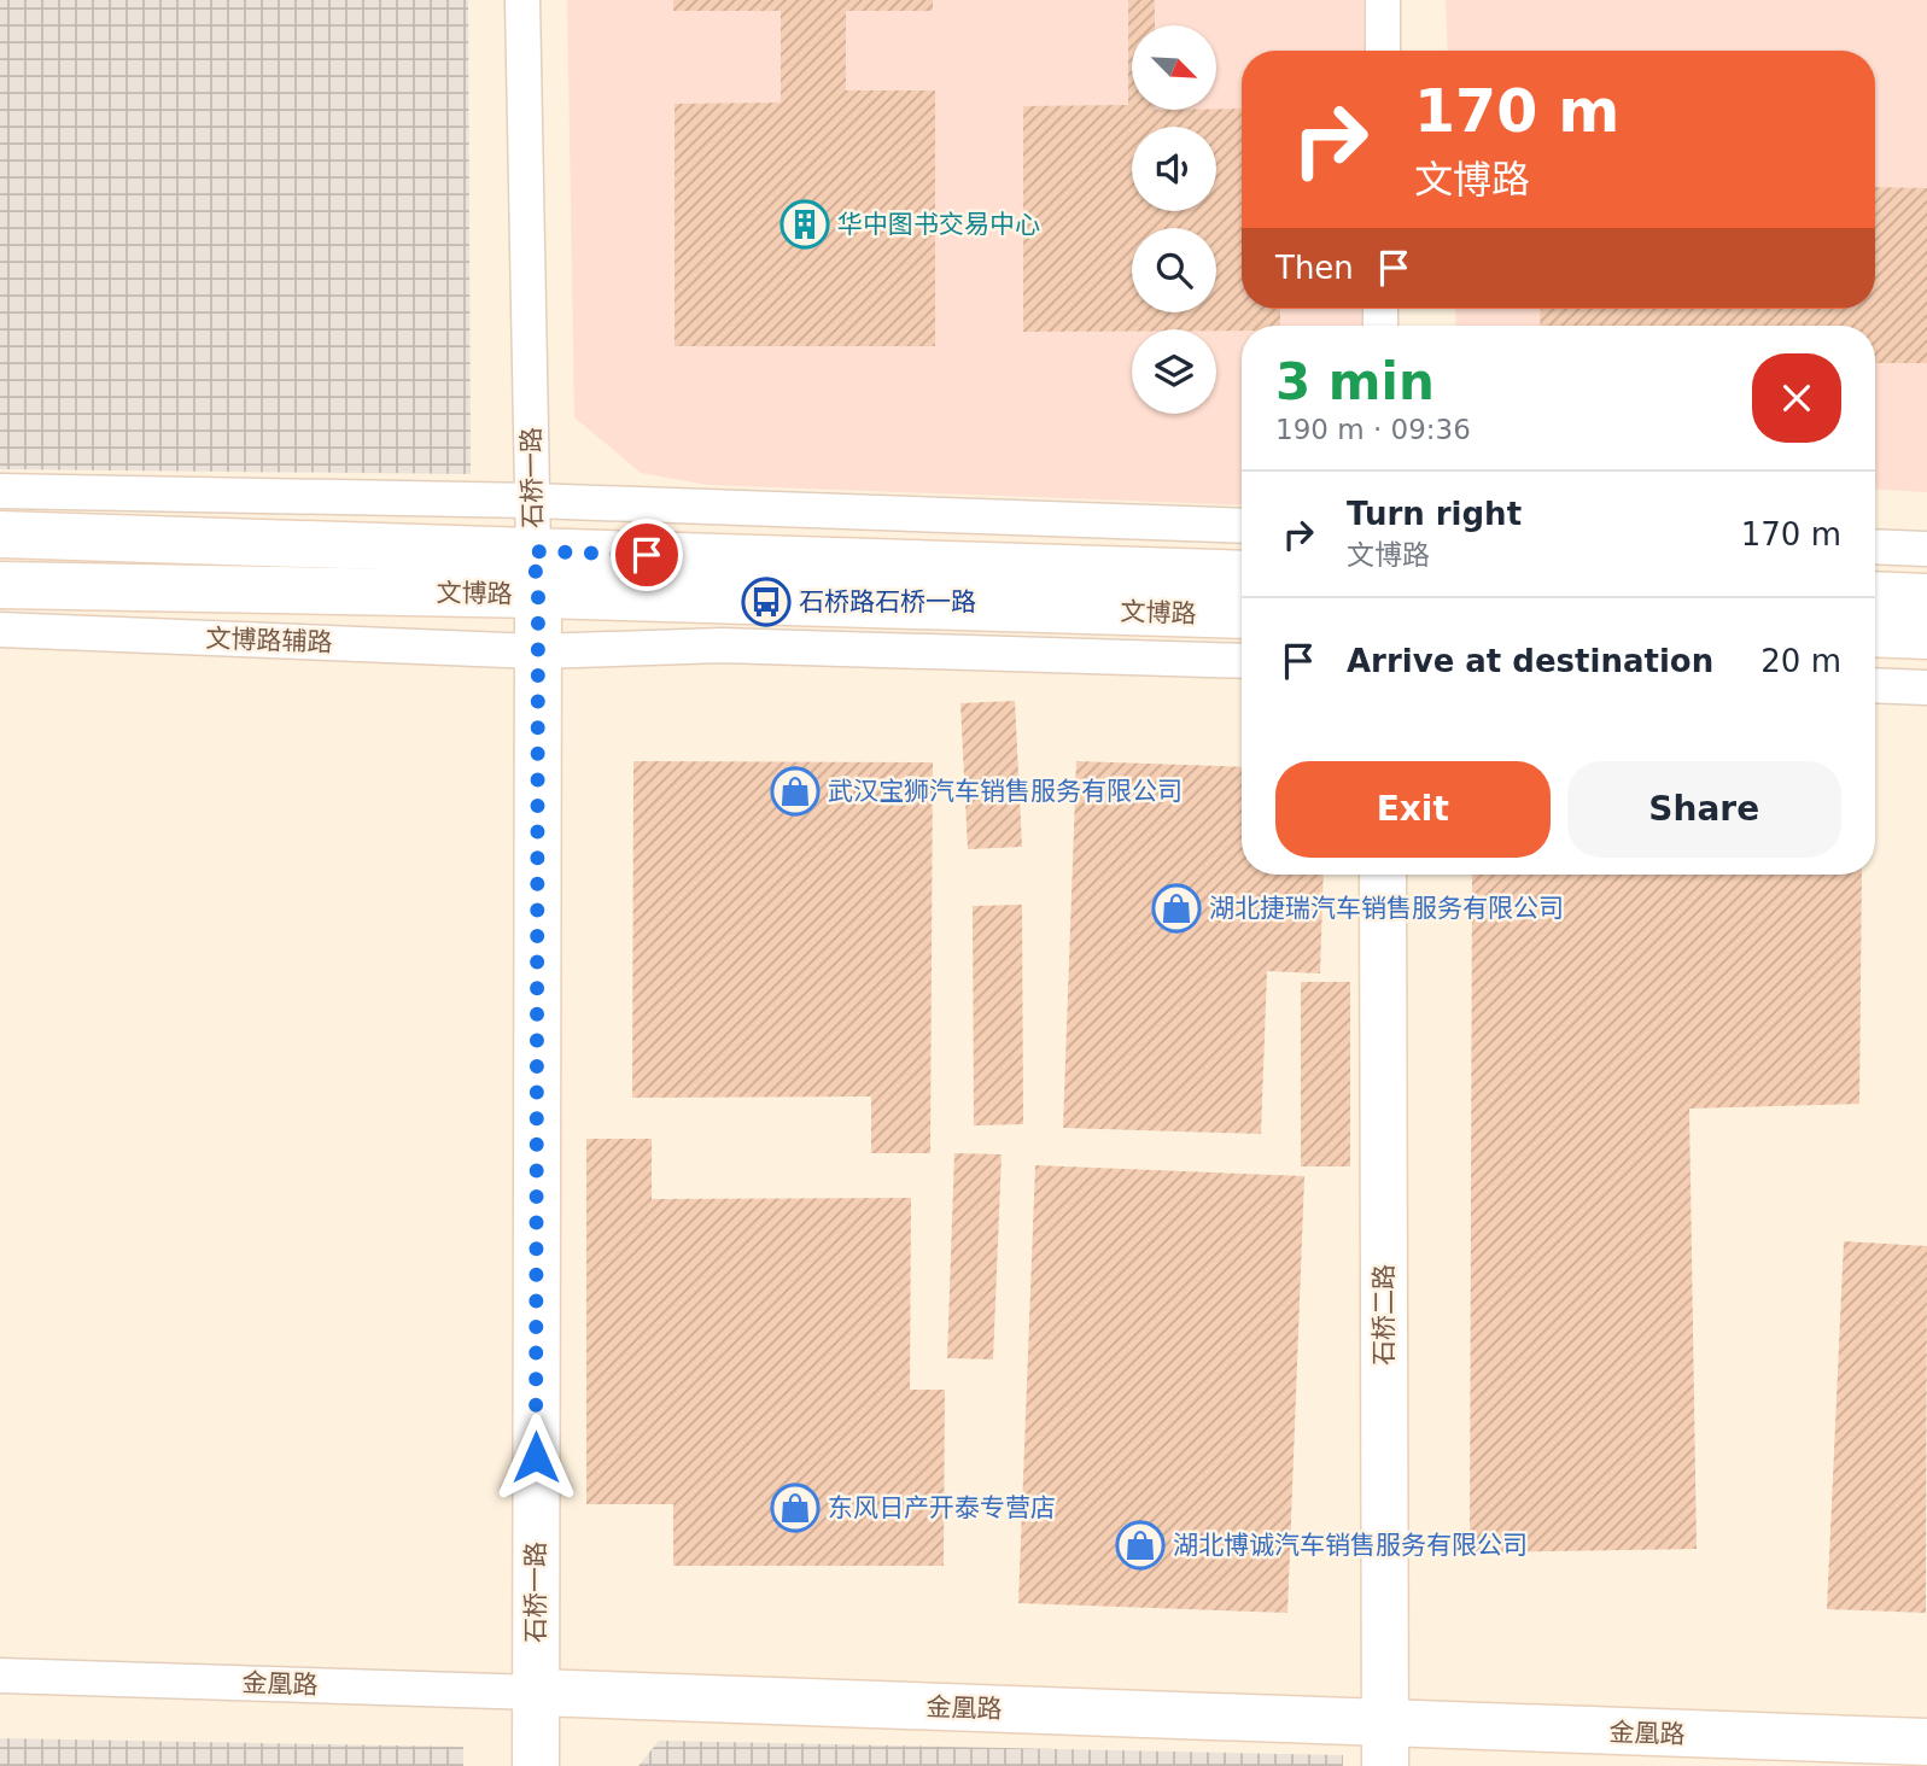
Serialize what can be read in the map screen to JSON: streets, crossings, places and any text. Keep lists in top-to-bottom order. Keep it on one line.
{"streets":{"street":["石桥一路","文博路","文博路辅路","石桥二路","金凰路"]},"crossings":[["石桥一路","文博路"],["石桥一路","文博路辅路"],["石桥一路","金凰路"],["石桥二路","金凰路"]],"places":{"building":["华中图书交易中心"],"bus stop":["石桥路石桥一路"],"shop":["武汉宝狮汽车销售服务有限公司","湖北捷瑞汽车销售服务有限公司","东风日产开泰专营店","湖北博诚汽车销售服务有限公司"]},"north":"bottom right","page":{"turn":["170 m","文博路"],"then":"Then","heading":["3 min","190 m · 09:36"],"list":[{"name":"Turn right","note":"文博路","value":"170 m"},{"name":"Arrive at destination","value":"20 m"}],"buttons":["Exit","Share"]}}
